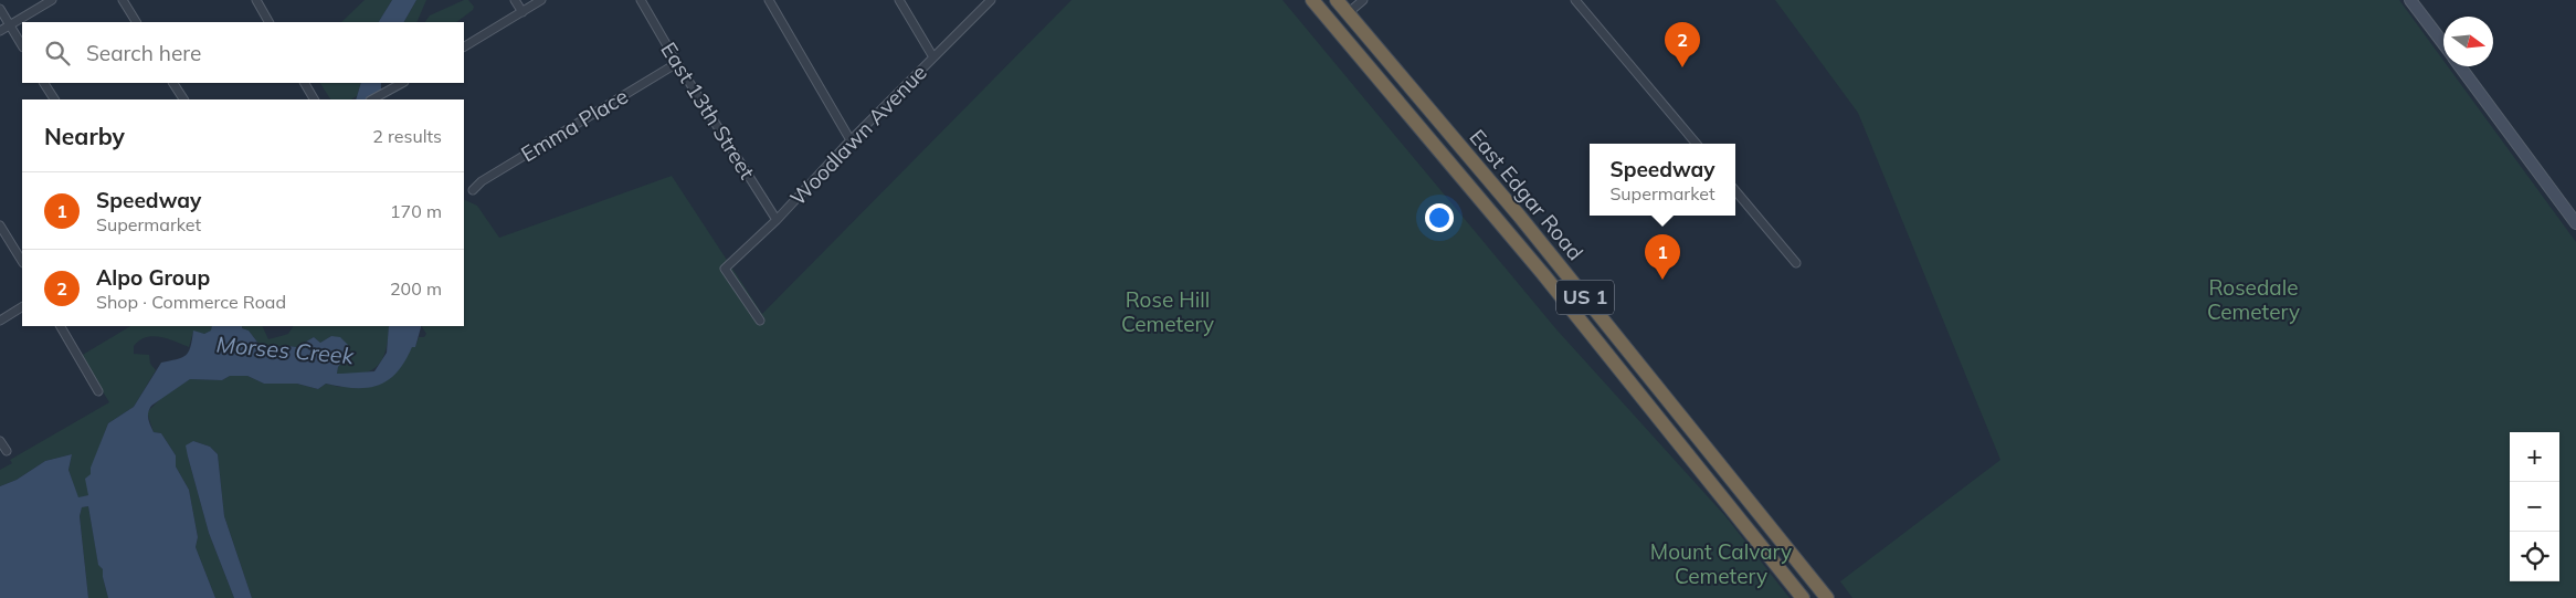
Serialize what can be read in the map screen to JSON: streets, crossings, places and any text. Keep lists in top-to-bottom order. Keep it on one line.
{"streets":{"highway":["East Edgar Road","US 1"],"street":["East 13th Street","Emma Place","Woodlawn Avenue"]},"crossings":[["East 13th Street","Emma Place"],["East 13th Street","Woodlawn Avenue"]],"water":["Morses Creek"],"parks":["Rosedale Cemetery","Rose Hill Cemetery","Mount Calvary Cemetery"],"north":"right","page":{"pins":["2","1"],"search":"Search here","heading":["Nearby","2 results"],"popup":["Speedway","Supermarket"],"list":[{"mark":"1","name":"Speedway","note":"Supermarket","value":"170 m"},{"mark":"2","name":"Alpo Group","note":"Shop · Commerce Road","value":"200 m"}],"map_buttons":["+","−"]}}
